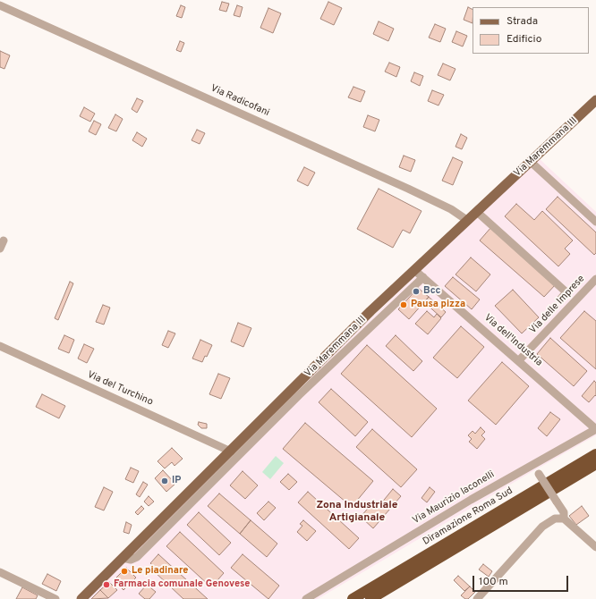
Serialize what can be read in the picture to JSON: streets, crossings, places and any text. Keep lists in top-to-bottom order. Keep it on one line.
{"streets":{"highway":["Diramazione Roma Sud"],"main road":["Via Maremmana III"],"street":["Via Radicofani","Via delle Imprese","Via dell'Industria","Via del Turchino","Via Maurizio Iaconelli"]},"crossings":[["Via Radicofani","Via Maremmana III"],["Via Maremmana III","Via dell'Industria"],["Via Maremmana III","Via del Turchino"],["Via delle Imprese","Via dell'Industria"],["Via dell'Industria","Via Maurizio Iaconelli"]],"districts":["Zona Industriale Artigianale"],"places":["Bcc","Pausa pizza","IP","Le piadinare","Farmacia comunale Genovese"],"legend":["Strada","Edificio"],"scale_bar":"100 m"}
